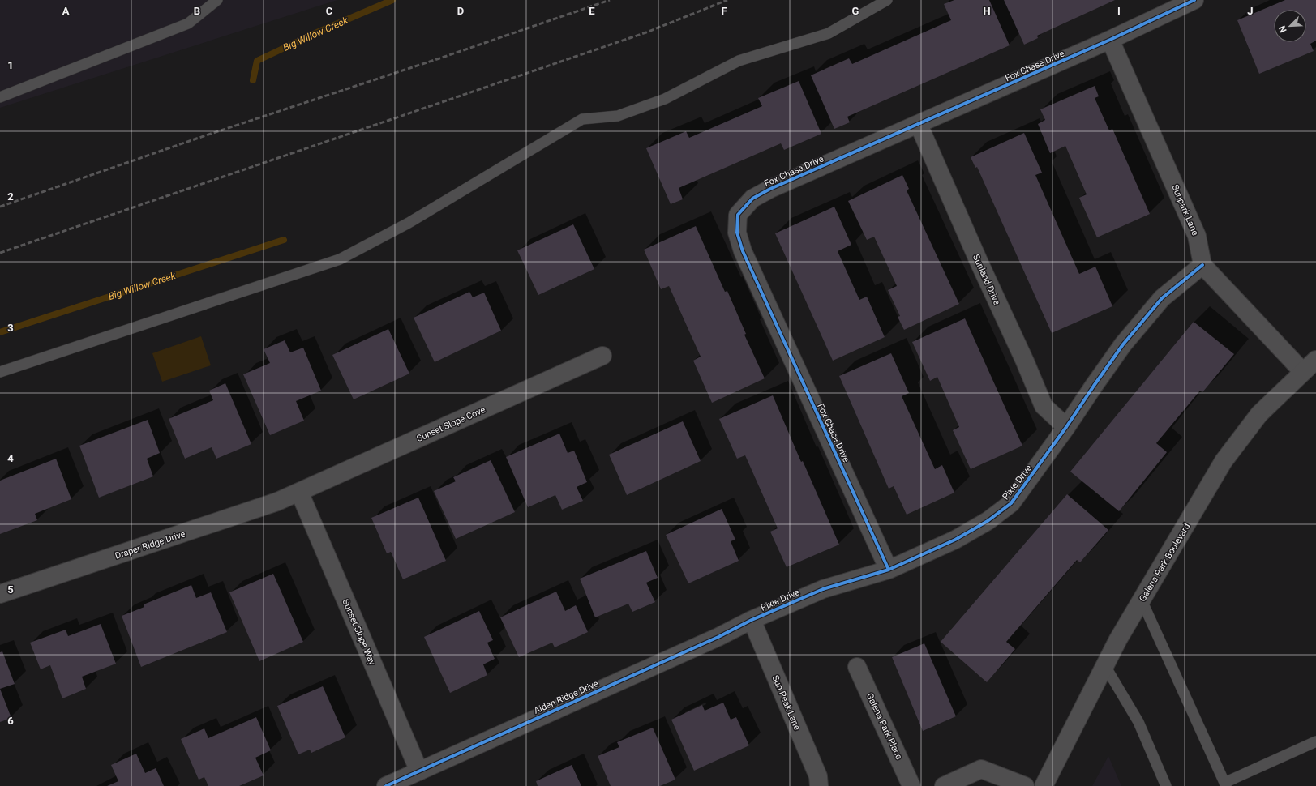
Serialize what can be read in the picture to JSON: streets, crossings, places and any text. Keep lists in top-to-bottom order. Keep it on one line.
{"streets":{"street":["Fox Chase Drive","Sunpark Lane","Sunland Drive","Sunset Slope Cove","Pixie Drive","Draper Ridge Drive","Galena Park Boulevard","Sunset Slope Way","Aiden Ridge Drive","Sun Peak Lane","Galena Park Place"]},"crossings":[["Fox Chase Drive","Sunpark Lane"],["Fox Chase Drive","Sunland Drive"],["Fox Chase Drive","Pixie Drive"],["Sunpark Lane","Pixie Drive"],["Sunland Drive","Pixie Drive"],["Sunset Slope Cove","Draper Ridge Drive"],["Sunset Slope Cove","Sunset Slope Way"],["Pixie Drive","Aiden Ridge Drive"],["Pixie Drive","Sun Peak Lane"],["Draper Ridge Drive","Sunset Slope Way"],["Sunset Slope Way","Aiden Ridge Drive"],["Aiden Ridge Drive","Sun Peak Lane"]],"water":["Big Willow Creek"],"north":"bottom left","grid":{"columns":["A","B","C","D","E","F","G","H","I","J"],"rows":["1","2","3","4","5","6"]}}
